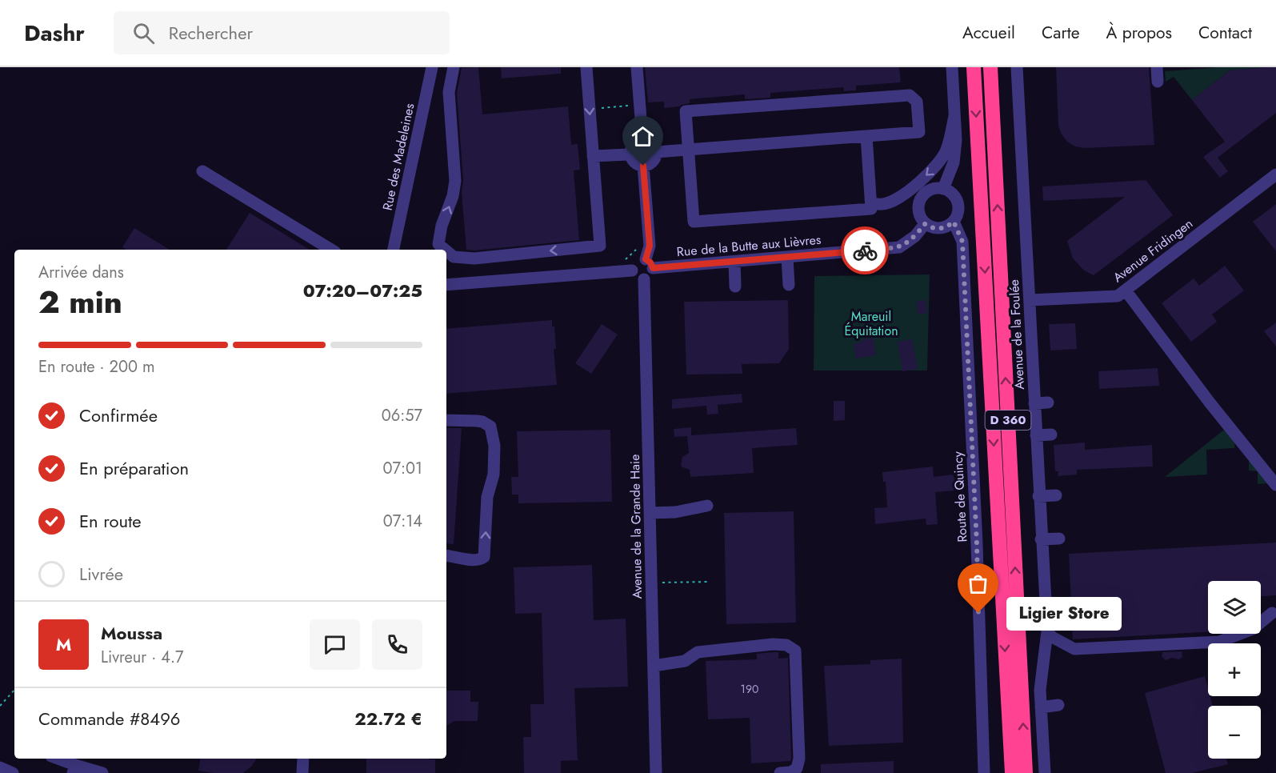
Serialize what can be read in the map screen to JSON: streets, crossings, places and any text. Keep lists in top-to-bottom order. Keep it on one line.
{"streets":{"highway":["D 360"],"street":["Rue des Madeleines","Rue de la Butte aux Lièvres","Avenue Fridingen","Avenue de la Foulée","Route de Quincy","Avenue de la Grande Haie"]},"crossings":[["Rue de la Butte aux Lièvres","Route de Quincy"],["Rue de la Butte aux Lièvres","Avenue de la Grande Haie"],["Avenue Fridingen","Avenue de la Foulée"]],"parks":["Mareuil Équitation"],"places":["Ligier Store"],"house_numbers":["190"],"page":{"header":"Dashr","search":"Rechercher","nav":["Accueil","Carte","À propos","Contact"],"heading":["2 min","Arrivée dans","07:20–07:25"],"panel":["Moussa","Livreur · 4.7","Commande #8496","22.72 €"],"bar":"En route · 200 m","list":[["Confirmée","06:57"],["En préparation","07:01"],["En route","07:14"],"Livrée"],"map_buttons":["+","−"],"bubble":"Ligier Store","round":"M"}}
